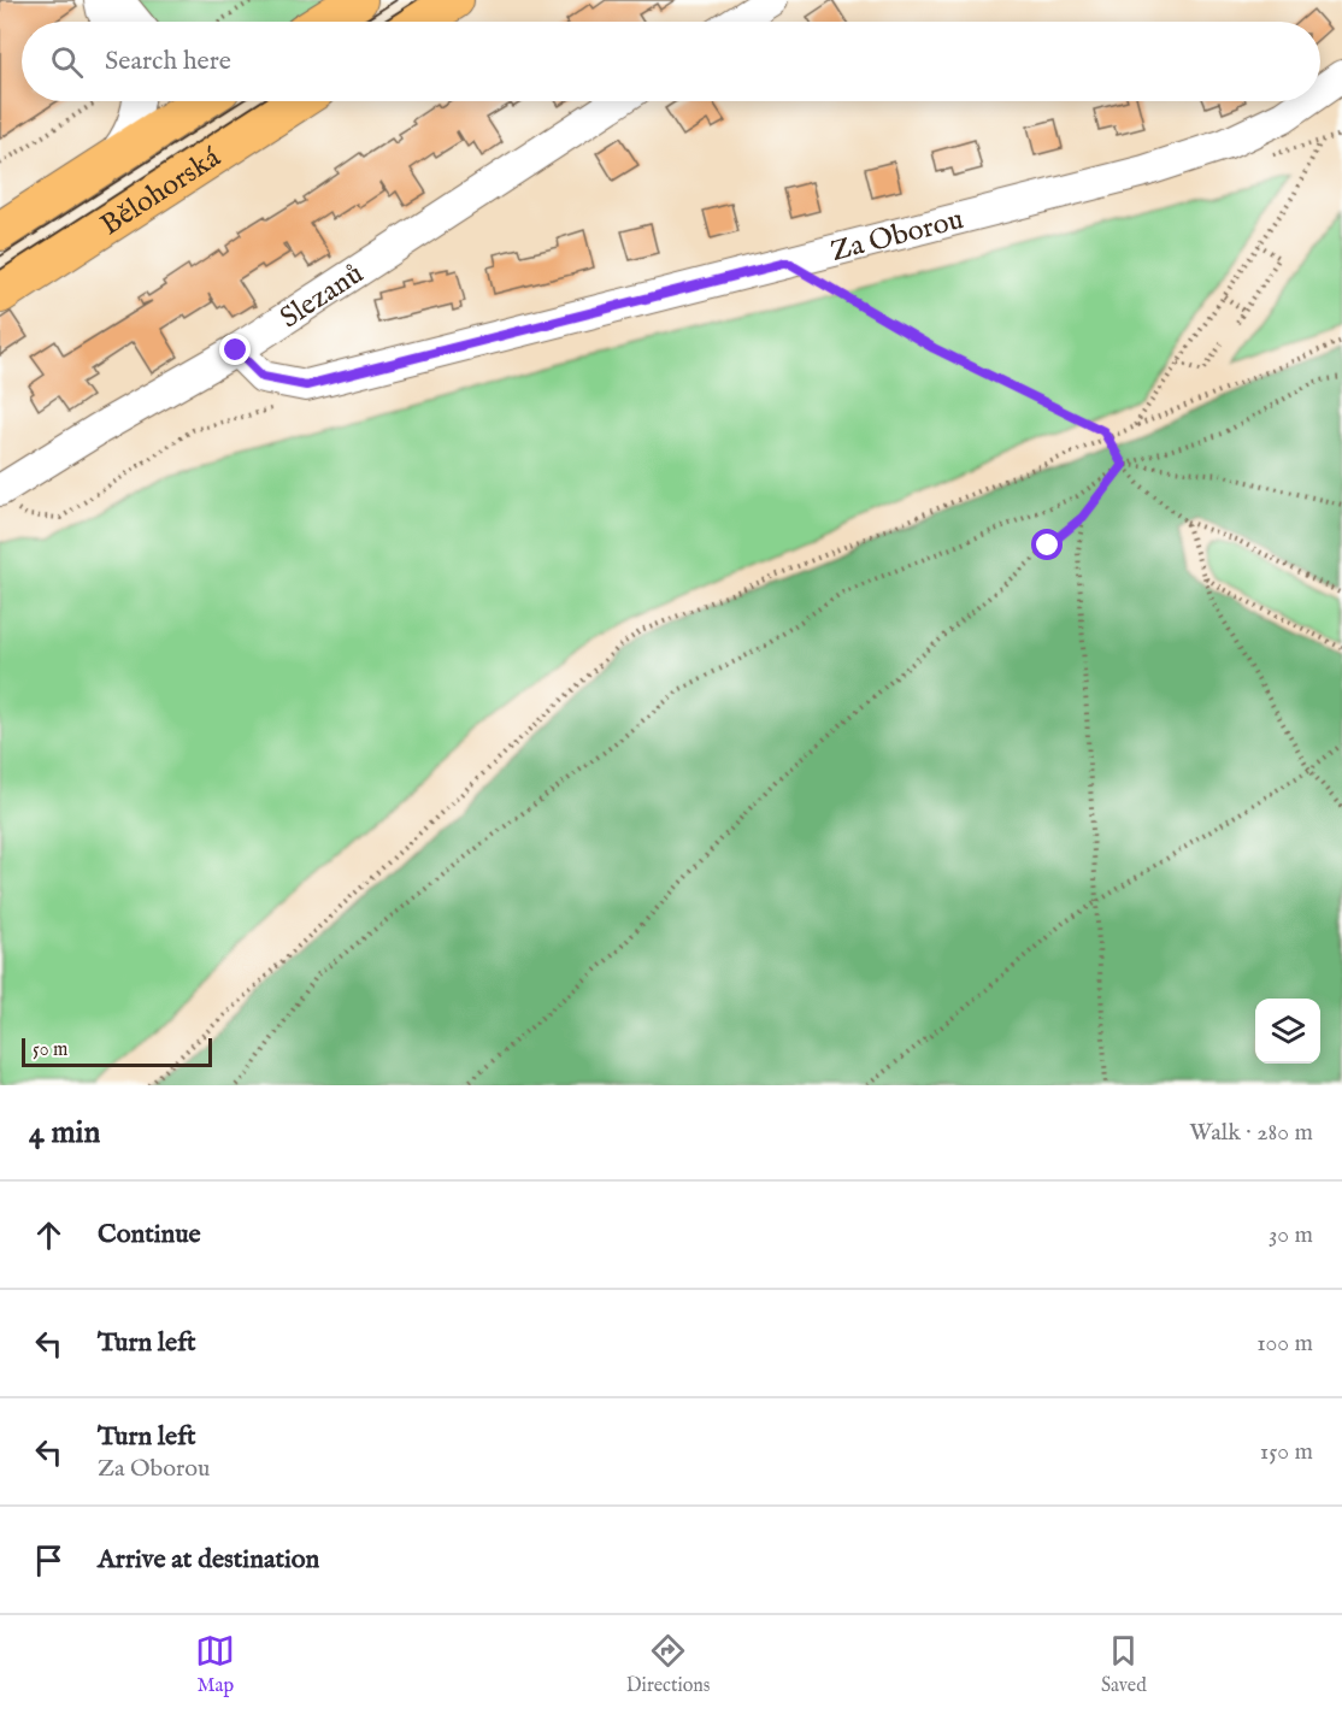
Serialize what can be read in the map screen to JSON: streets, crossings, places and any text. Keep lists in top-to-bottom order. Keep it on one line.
{"streets":{"main road":["Bělohorská"],"street":["Za Oborou","Slezanů"]},"crossings":[["Za Oborou","Slezanů"]],"scale_bar":"50 m","page":{"search":"Search here","scale":"50 m","heading":["4 min","Walk · 280 m"],"list":[["Continue","30 m"],["Turn left","100 m"],["Turn left","Za Oborou","150 m"],"Arrive at destination"],"nav":["Map","Directions","Saved"]}}
